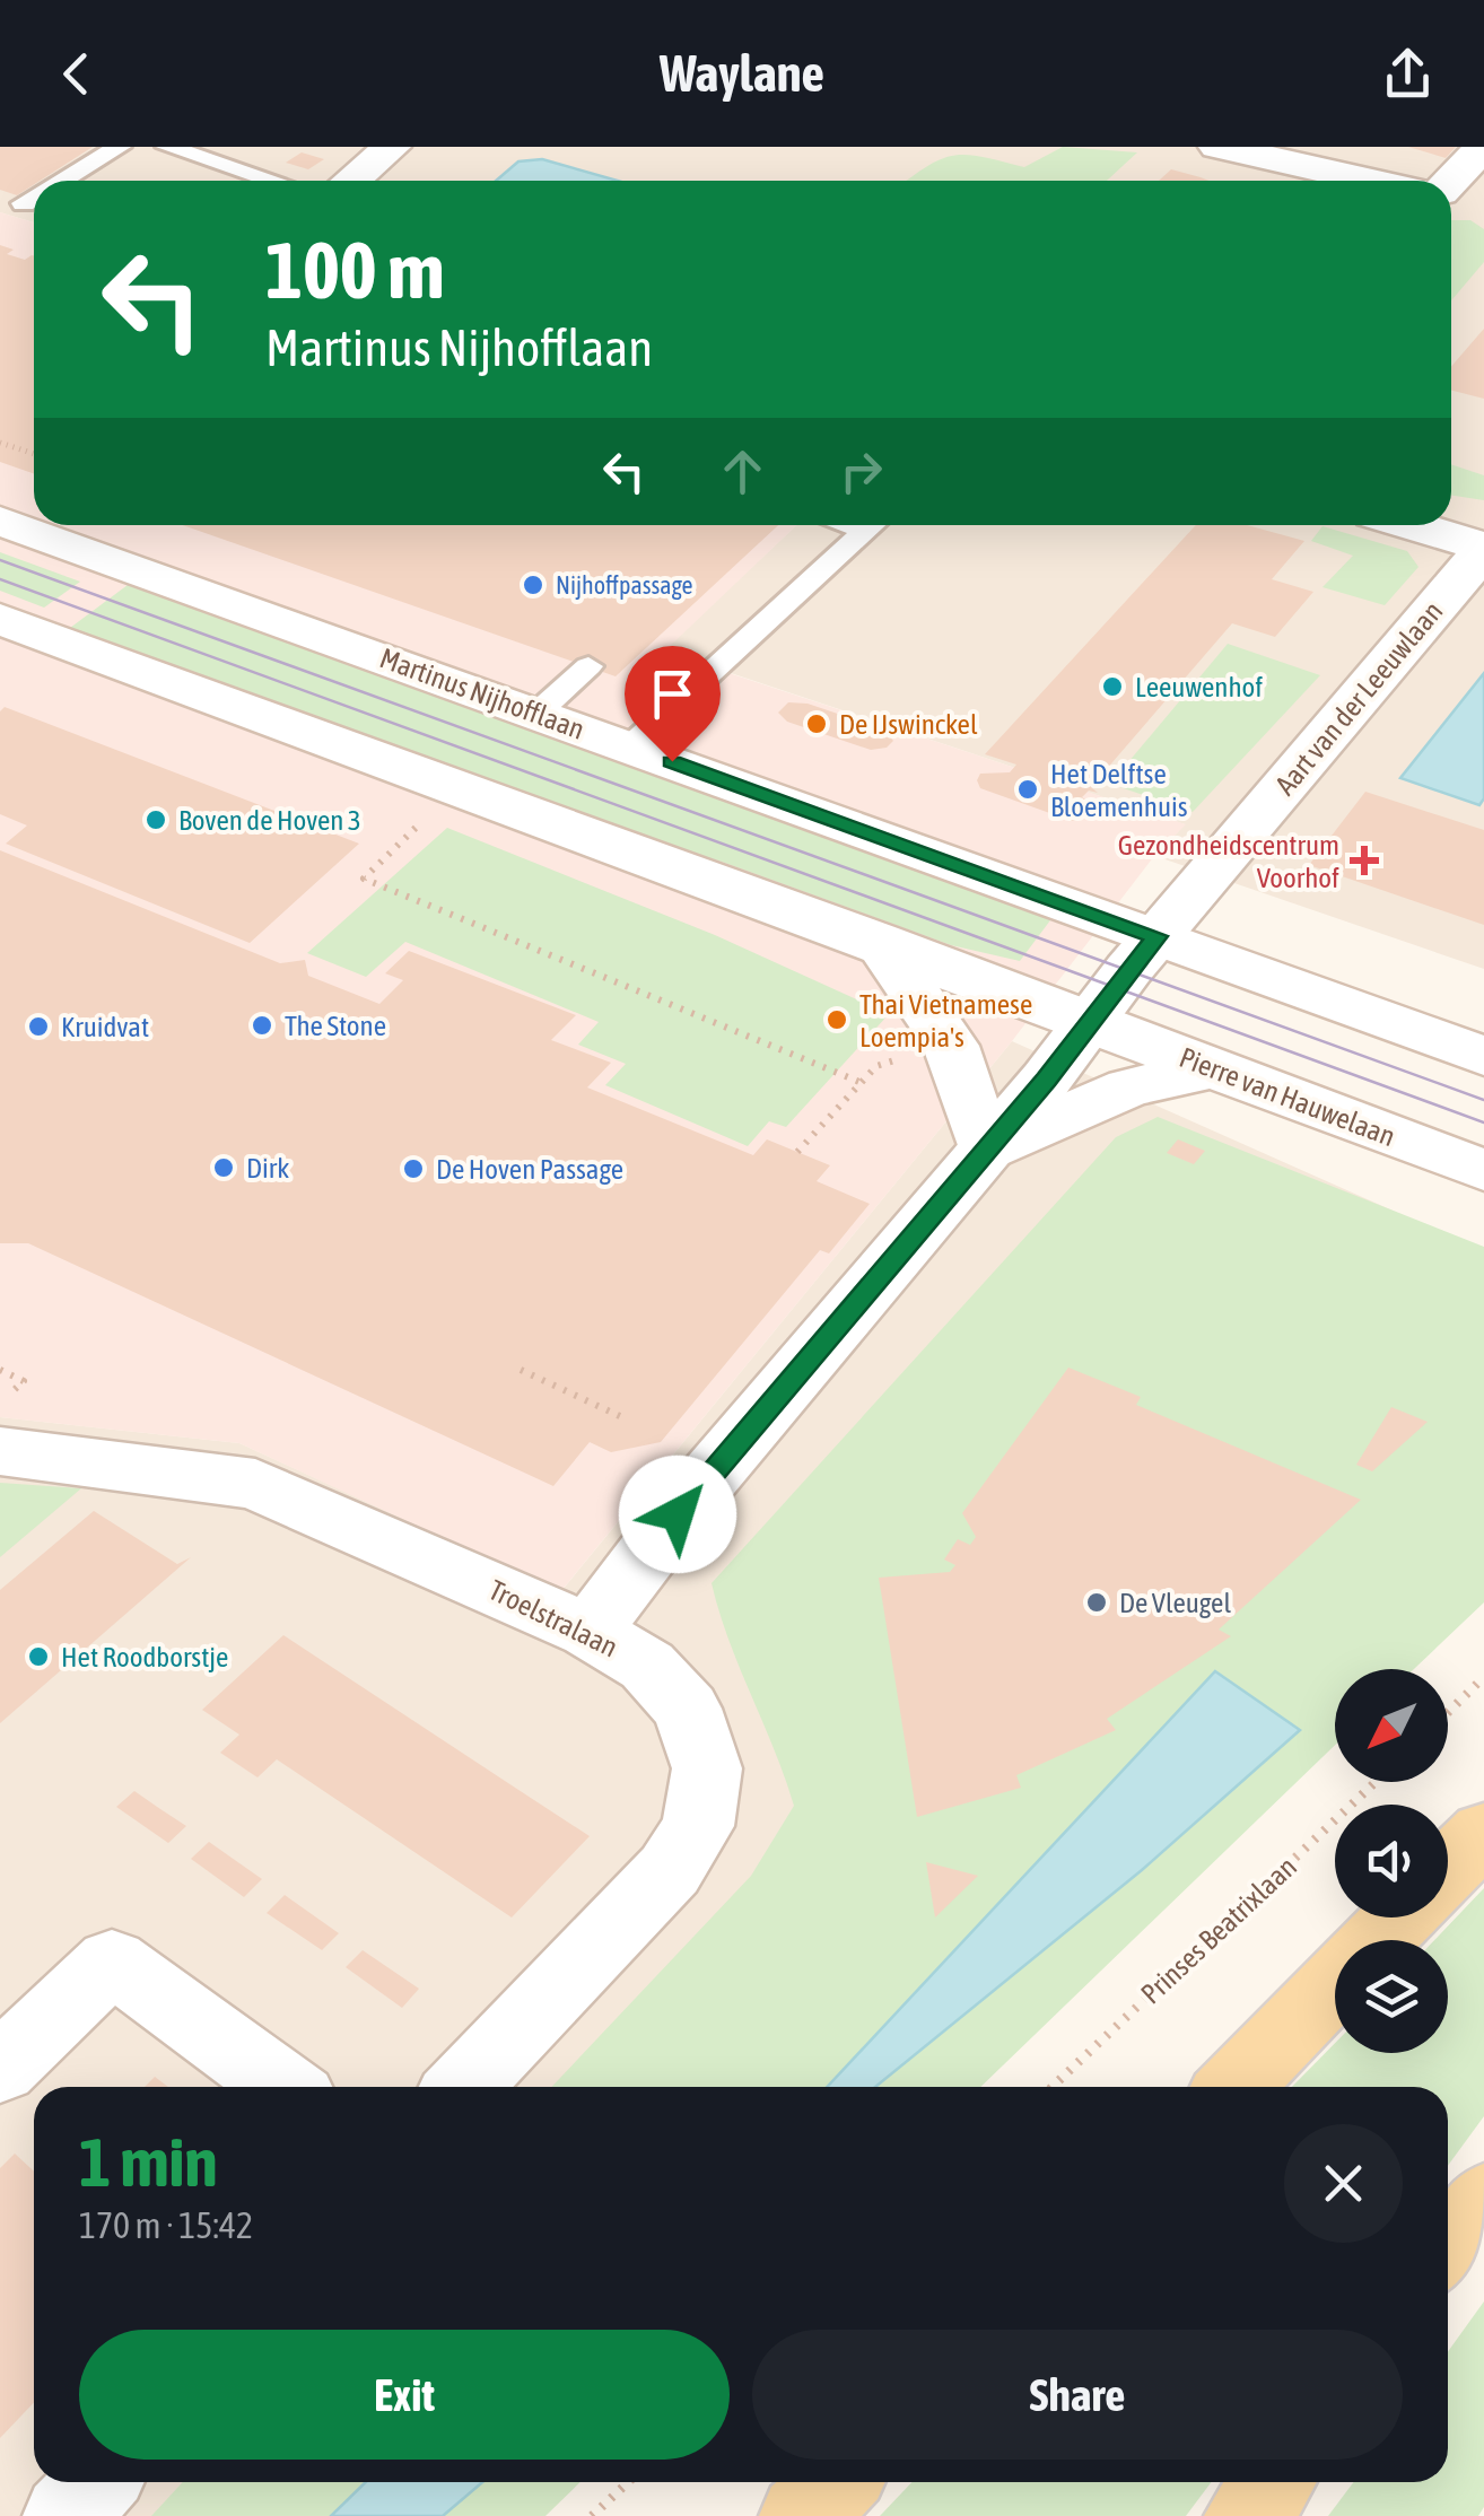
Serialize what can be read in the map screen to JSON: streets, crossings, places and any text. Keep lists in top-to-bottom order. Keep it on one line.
{"streets":{"street":["Martinus Nijhofflaan","Aart van der Leeuwlaan","Pierre van Hauwelaan","Troelstralaan"],"path":["Prinses Beatrixlaan"]},"crossings":[["Martinus Nijhofflaan","Aart van der Leeuwlaan"],["Aart van der Leeuwlaan","Pierre van Hauwelaan"],["Aart van der Leeuwlaan","Troelstralaan"]],"places":{"other":["Nijhoffpassage","Leeuwenhof","De IJswinckel","Het Delftse Bloemenhuis","Boven de Hoven 3","Thai Vietnamese Loempia's","The Stone","Kruidvat","Dirk","De Hoven Passage","De Vleugel","Het Roodborstje"],"health":["Gezondheidscentrum Voorhof"]},"north":"bottom left","page":{"header":"Waylane","turn":["100 m","Martinus Nijhofflaan"],"heading":["1 min","170 m · 15:42"],"buttons":["Exit","Share"]}}
